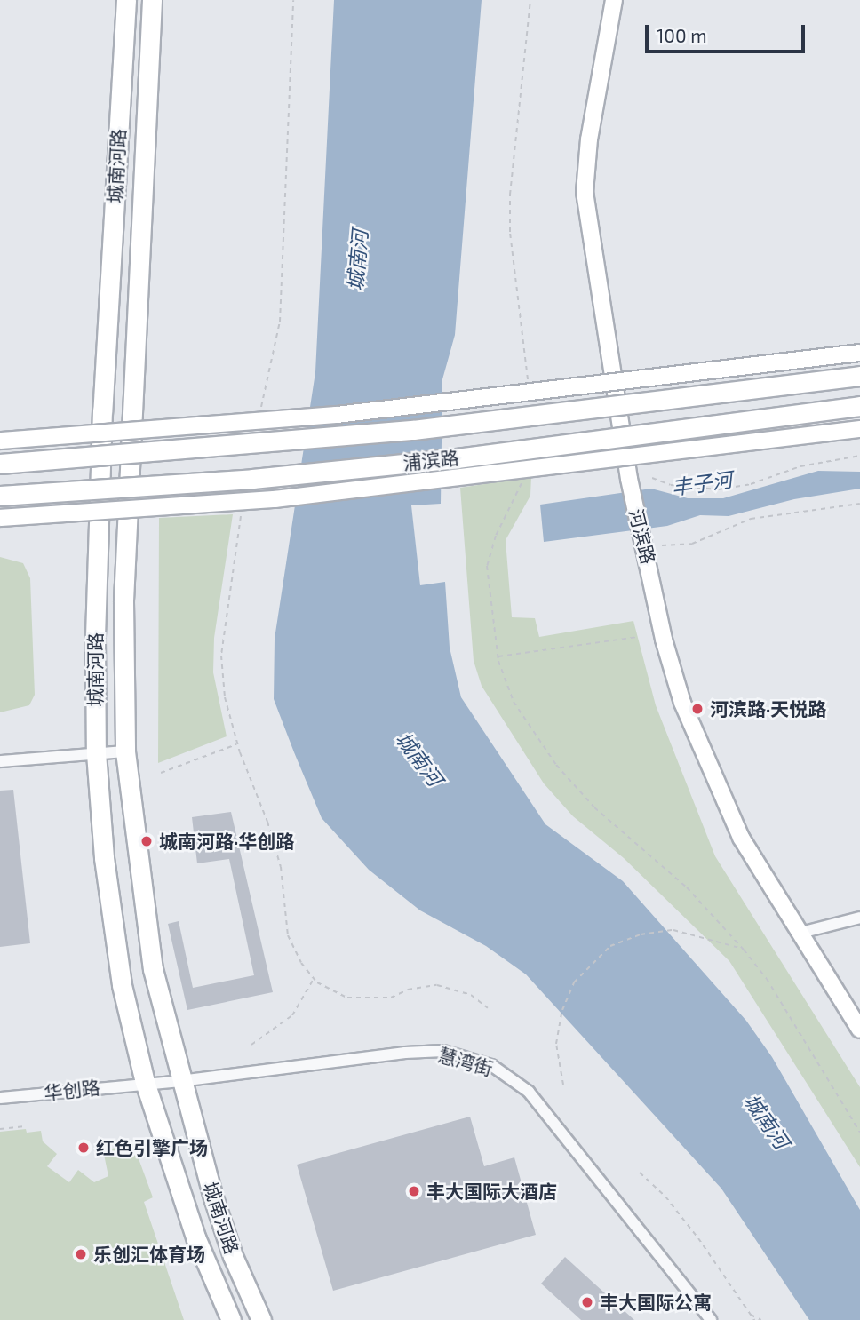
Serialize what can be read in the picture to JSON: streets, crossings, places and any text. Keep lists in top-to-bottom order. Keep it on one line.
{"streets":{"main road":["城南河路","浦滨路"],"street":["河滨路","慧湾街","华创路"]},"crossings":[["城南河路","慧湾街"],["城南河路","华创路"],["慧湾街","华创路"]],"water":["城南河","丰子河"],"places":["河滨路·天悦路","城南河路·华创路","红色引擎广场","丰大国际大酒店","乐创汇体育场","丰大国际公寓"],"scale_bar":"100 m"}
